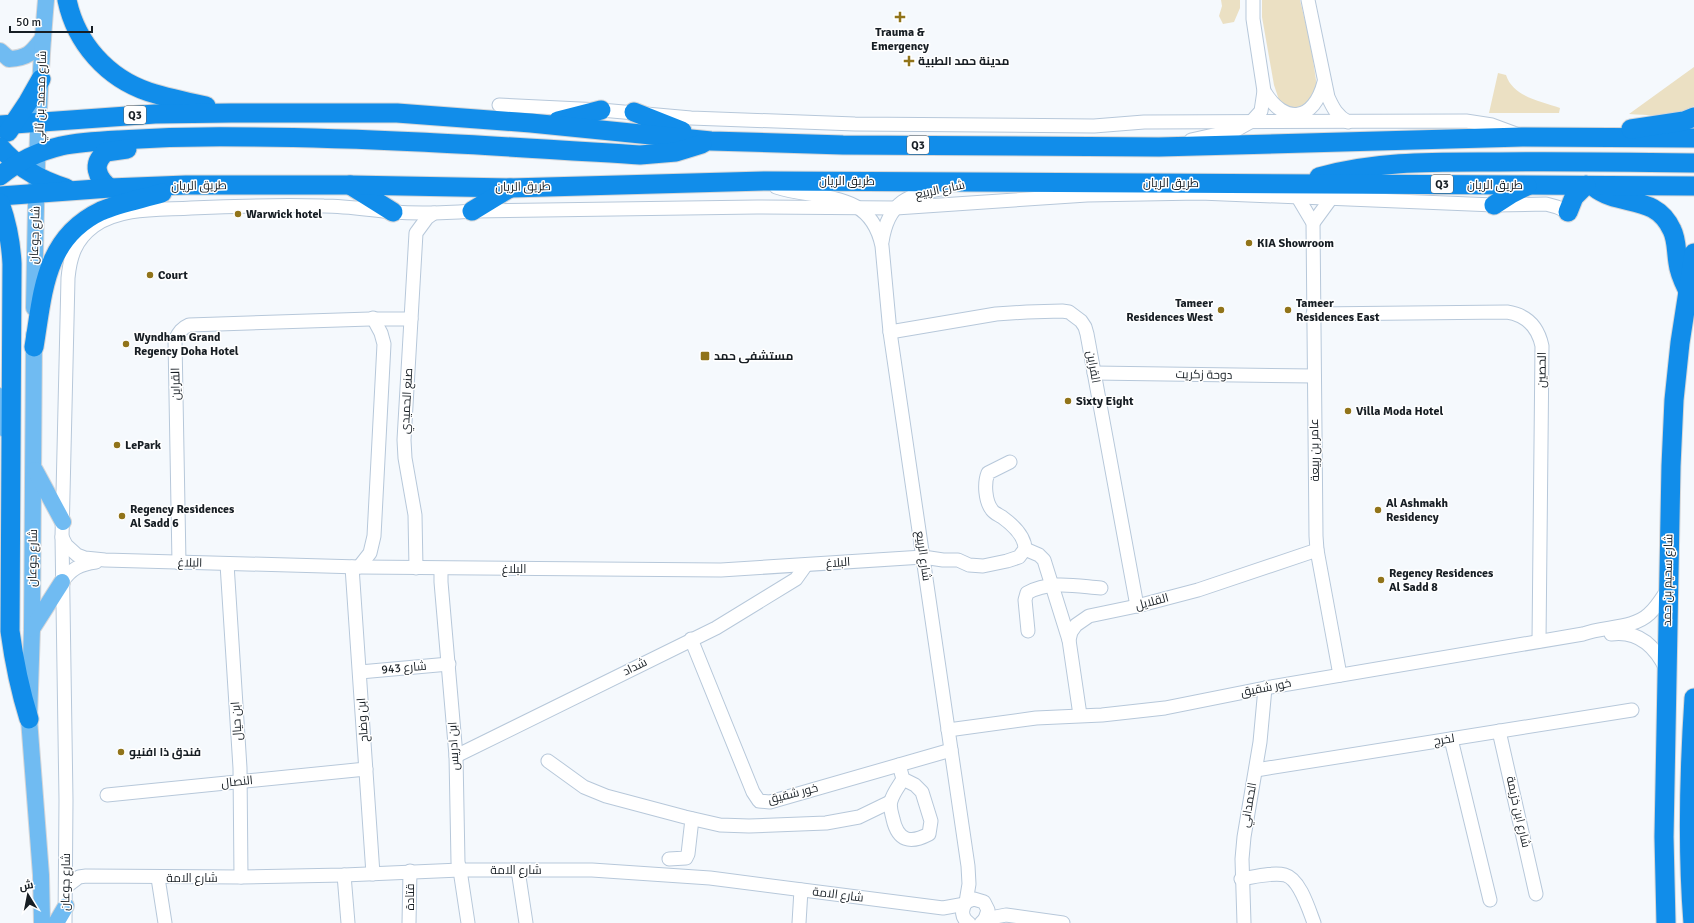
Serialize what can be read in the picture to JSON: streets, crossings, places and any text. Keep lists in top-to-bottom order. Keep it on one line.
{"streets":{"highway":["Q3","طريق الريان","شارع سحيم بن حمد"],"main road":["شارع محمد بن ثاني","شارع جوعان"],"street":["شارع الربيع","القراين","الحصين","دوحة زكريت","صنع الحميدي","عامر بن ربيعة","البلاغ","القلايل","شداد","شارع 943","خور شقيق","ابن وضاح","ابن حيال","لخرج","ابن ادريس","النصال","الحمداني","شارع ابن خزيمة","شارع الامة","قتادة"]},"crossings":[["شارع محمد بن ثاني","Q3"],["شارع محمد بن ثاني","طريق الريان"],["شارع محمد بن ثاني","شارع جوعان"],["طريق الريان","شارع الربيع"],["طريق الريان","شارع جوعان"],["طريق الريان","عامر بن ربيعة"],["شارع الربيع","القراين"],["شارع الربيع","البلاغ"],["شارع الربيع","خور شقيق"],["شارع الربيع","شارع الامة"],["شارع جوعان","البلاغ"],["شارع جوعان","شارع الامة"],["القراين","دوحة زكريت"],["القراين","صنع الحميدي"],["القراين","البلاغ"],["القراين","القلايل"],["الحصين","عامر بن ربيعة"],["الحصين","خور شقيق"],["دوحة زكريت","عامر بن ربيعة"],["صنع الحميدي","البلاغ"],["عامر بن ربيعة","القلايل"],["عامر بن ربيعة","خور شقيق"],["البلاغ","شداد"],["البلاغ","ابن وضاح"],["البلاغ","ابن حيال"],["البلاغ","ابن ادريس"],["شارع سحيم بن حمد","خور شقيق"],["شداد","خور شقيق"],["شداد","ابن ادريس"],["شارع 943","ابن وضاح"],["شارع 943","ابن ادريس"],["خور شقيق","الحمداني"],["ابن وضاح","النصال"],["ابن وضاح","شارع الامة"],["ابن حيال","النصال"],["ابن حيال","شارع الامة"],["لخرج","الحمداني"],["لخرج","شارع ابن خزيمة"],["ابن ادريس","شارع الامة"],["شارع الامة","قتادة"]],"places":{"health":["Trauma & Emergency","مدينة حمد الطبية"],"other":["Warwick hotel","KIA Showroom","Court","Tameer Residences West","Tameer Residences East","Wyndham Grand Regency Doha Hotel","Sixty Eight","Villa Moda Hotel","LePark","Al Ashmakh Residency","Regency Residences Al Sadd 6","Regency Residences Al Sadd 8","فندق ذا افنيو"],"transit":["مستشفى حمد"]},"scale_bar":"50 m","north":"top"}
